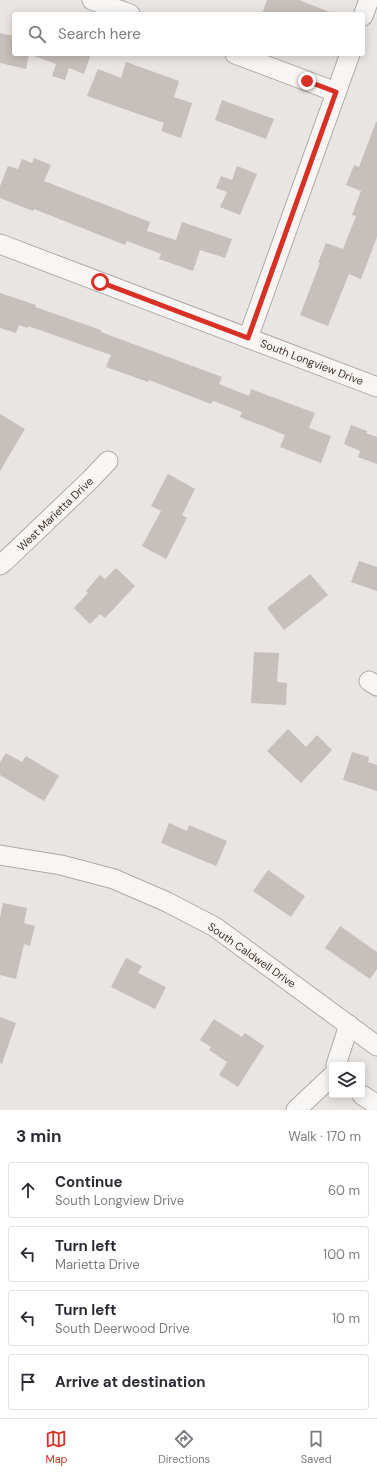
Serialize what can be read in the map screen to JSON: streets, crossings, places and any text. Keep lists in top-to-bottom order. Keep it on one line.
{"streets":{"street":["South Longview Drive","West Marietta Drive","South Caldwell Drive"]},"page":{"search":"Search here","heading":["3 min","Walk · 170 m"],"list":[["Continue","South Longview Drive","60 m"],["Turn left","Marietta Drive","100 m"],["Turn left","South Deerwood Drive","10 m"],"Arrive at destination"],"nav":["Map","Directions","Saved"]}}
